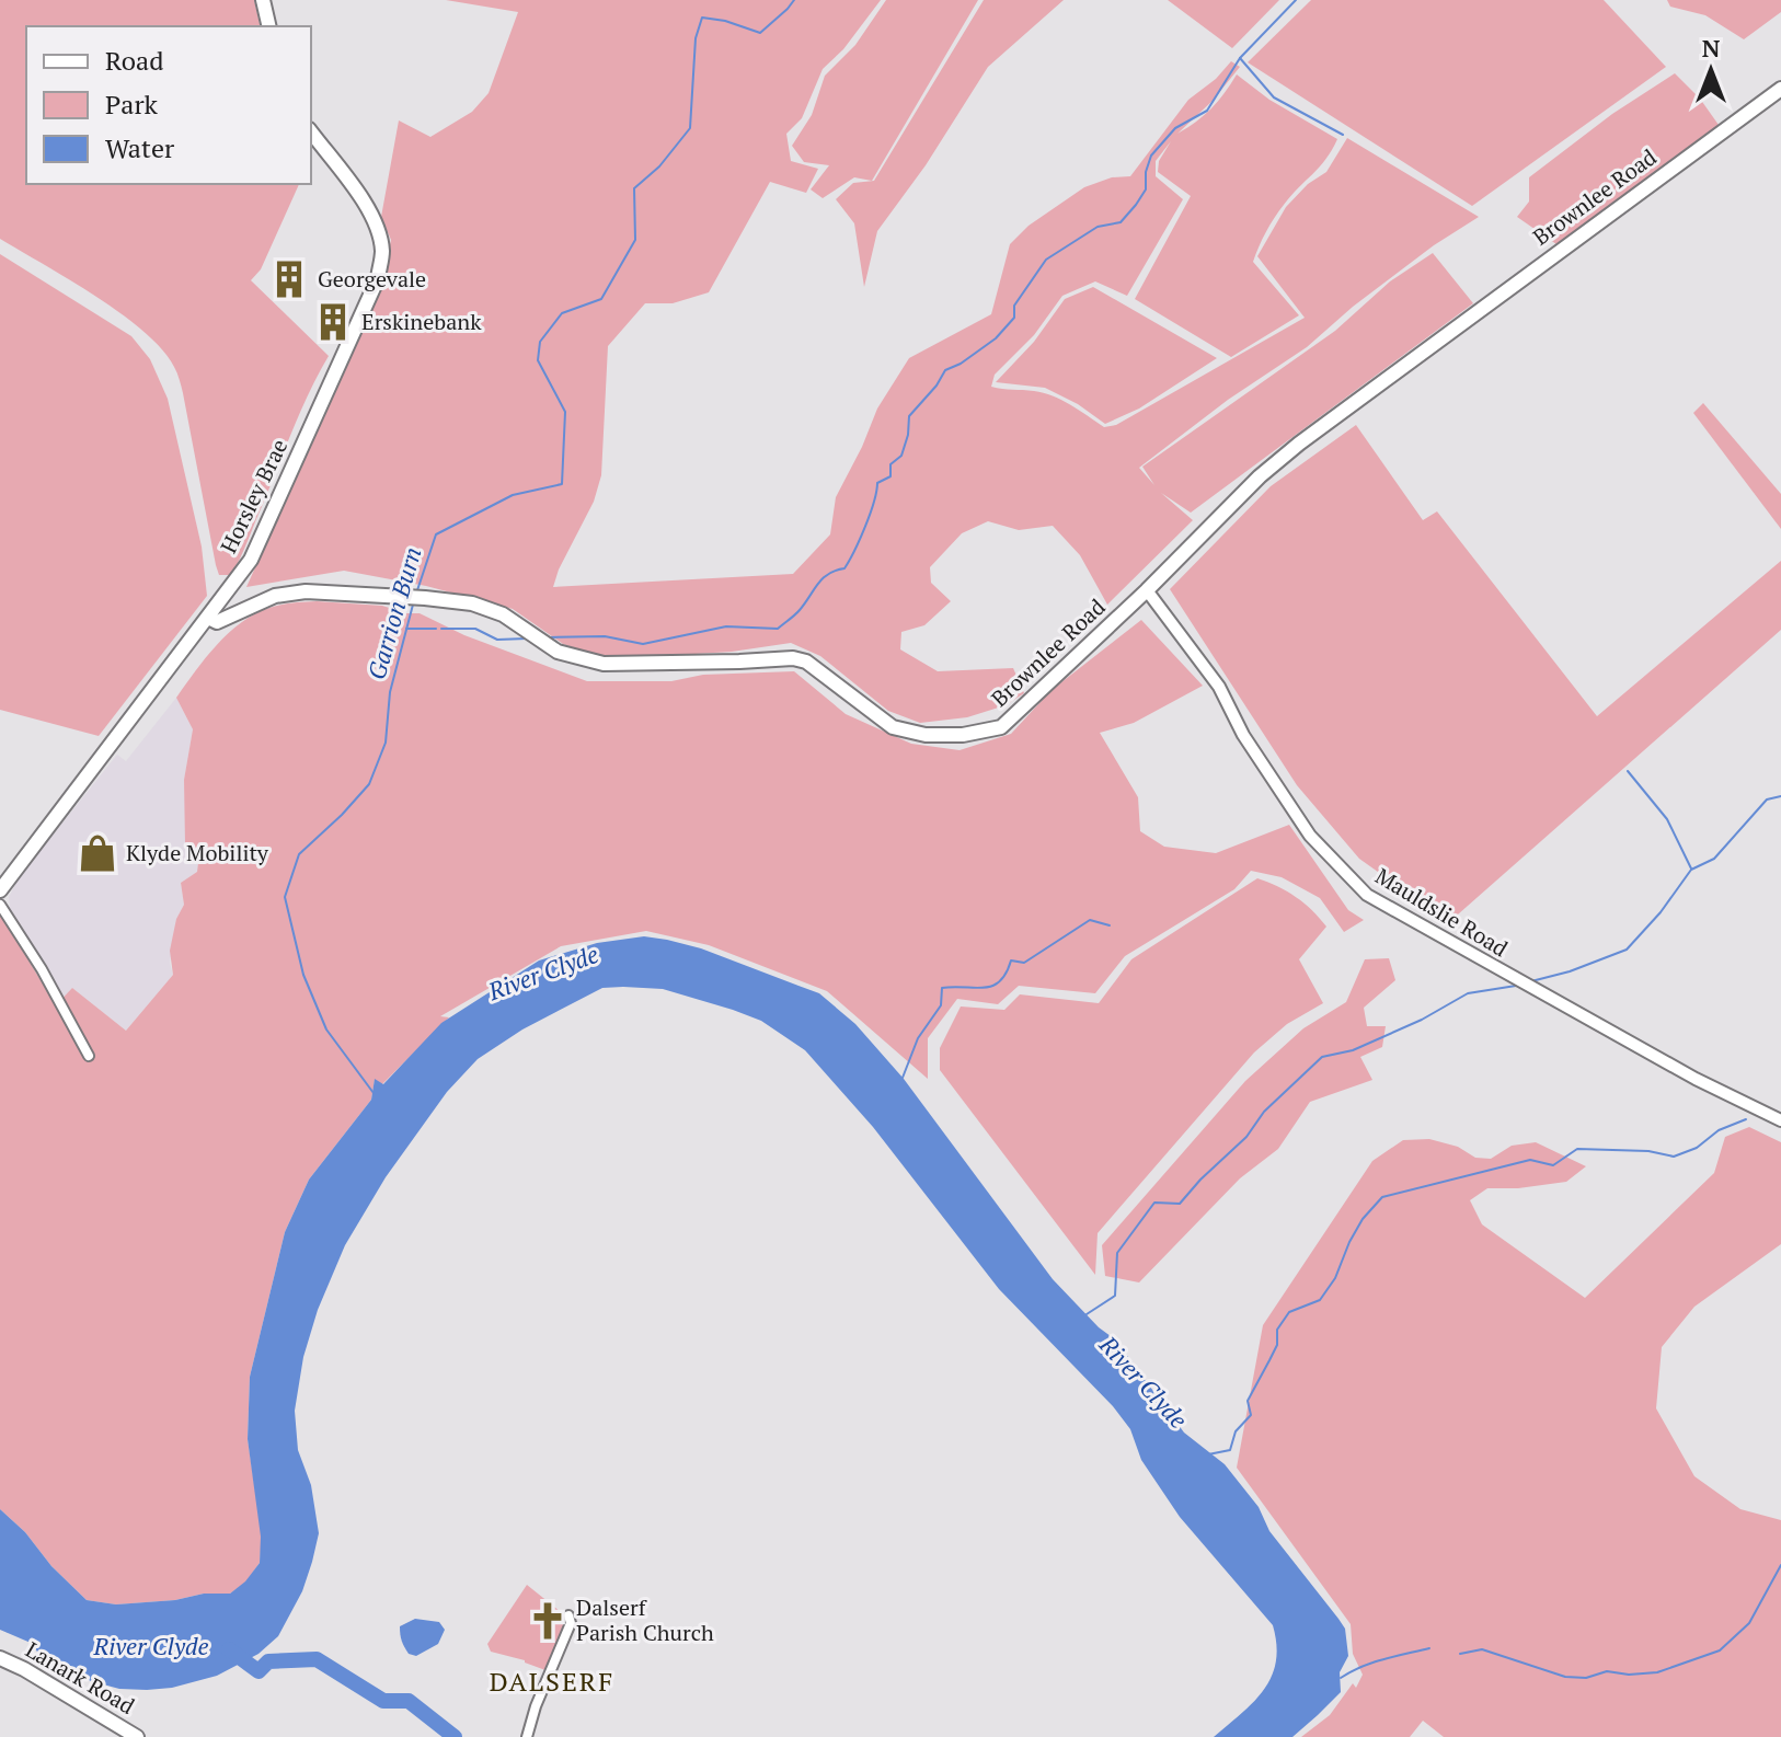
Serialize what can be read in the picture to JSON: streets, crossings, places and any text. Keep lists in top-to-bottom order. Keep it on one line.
{"streets":{"main road":["Brownlee Road","Horsley Brae","Lanark Road"],"street":["Mauldslie Road"]},"crossings":[["Brownlee Road","Horsley Brae"],["Brownlee Road","Mauldslie Road"]],"districts":["DALSERF"],"water":["Garrion Burn","River Clyde"],"places":{"building":["Georgevale","Erskinebank"],"shop":["Klyde Mobility"],"church":["Dalserf Parish Church"]},"legend":["Road","Park","Water"],"north":"top"}
